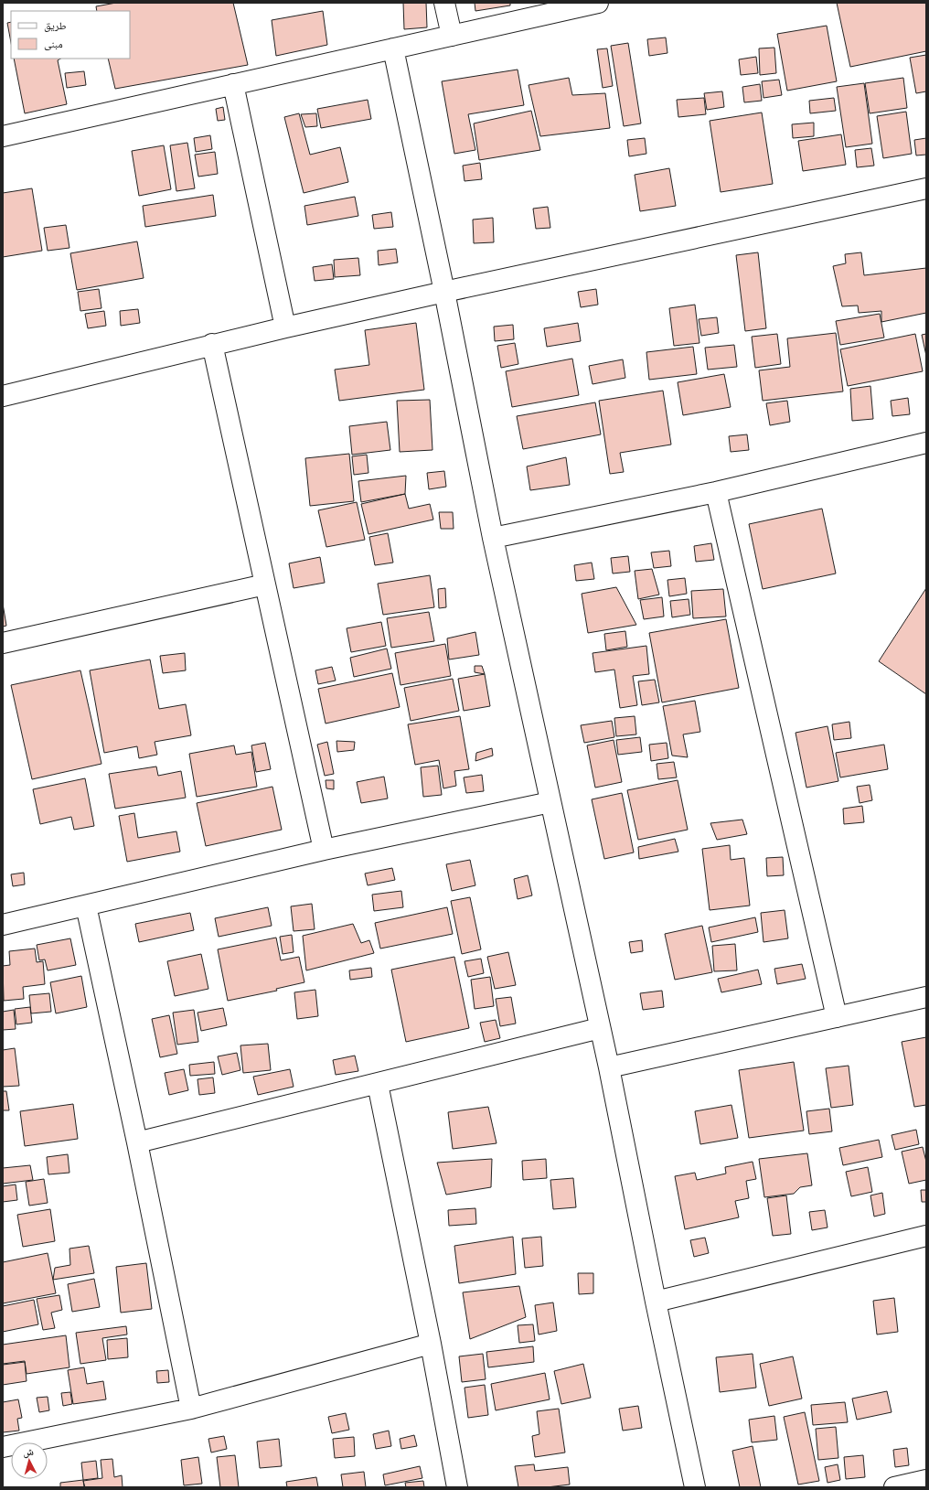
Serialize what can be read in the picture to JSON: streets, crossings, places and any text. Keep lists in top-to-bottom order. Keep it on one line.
{"legend":["طريق","مبنى"],"north":"top"}
